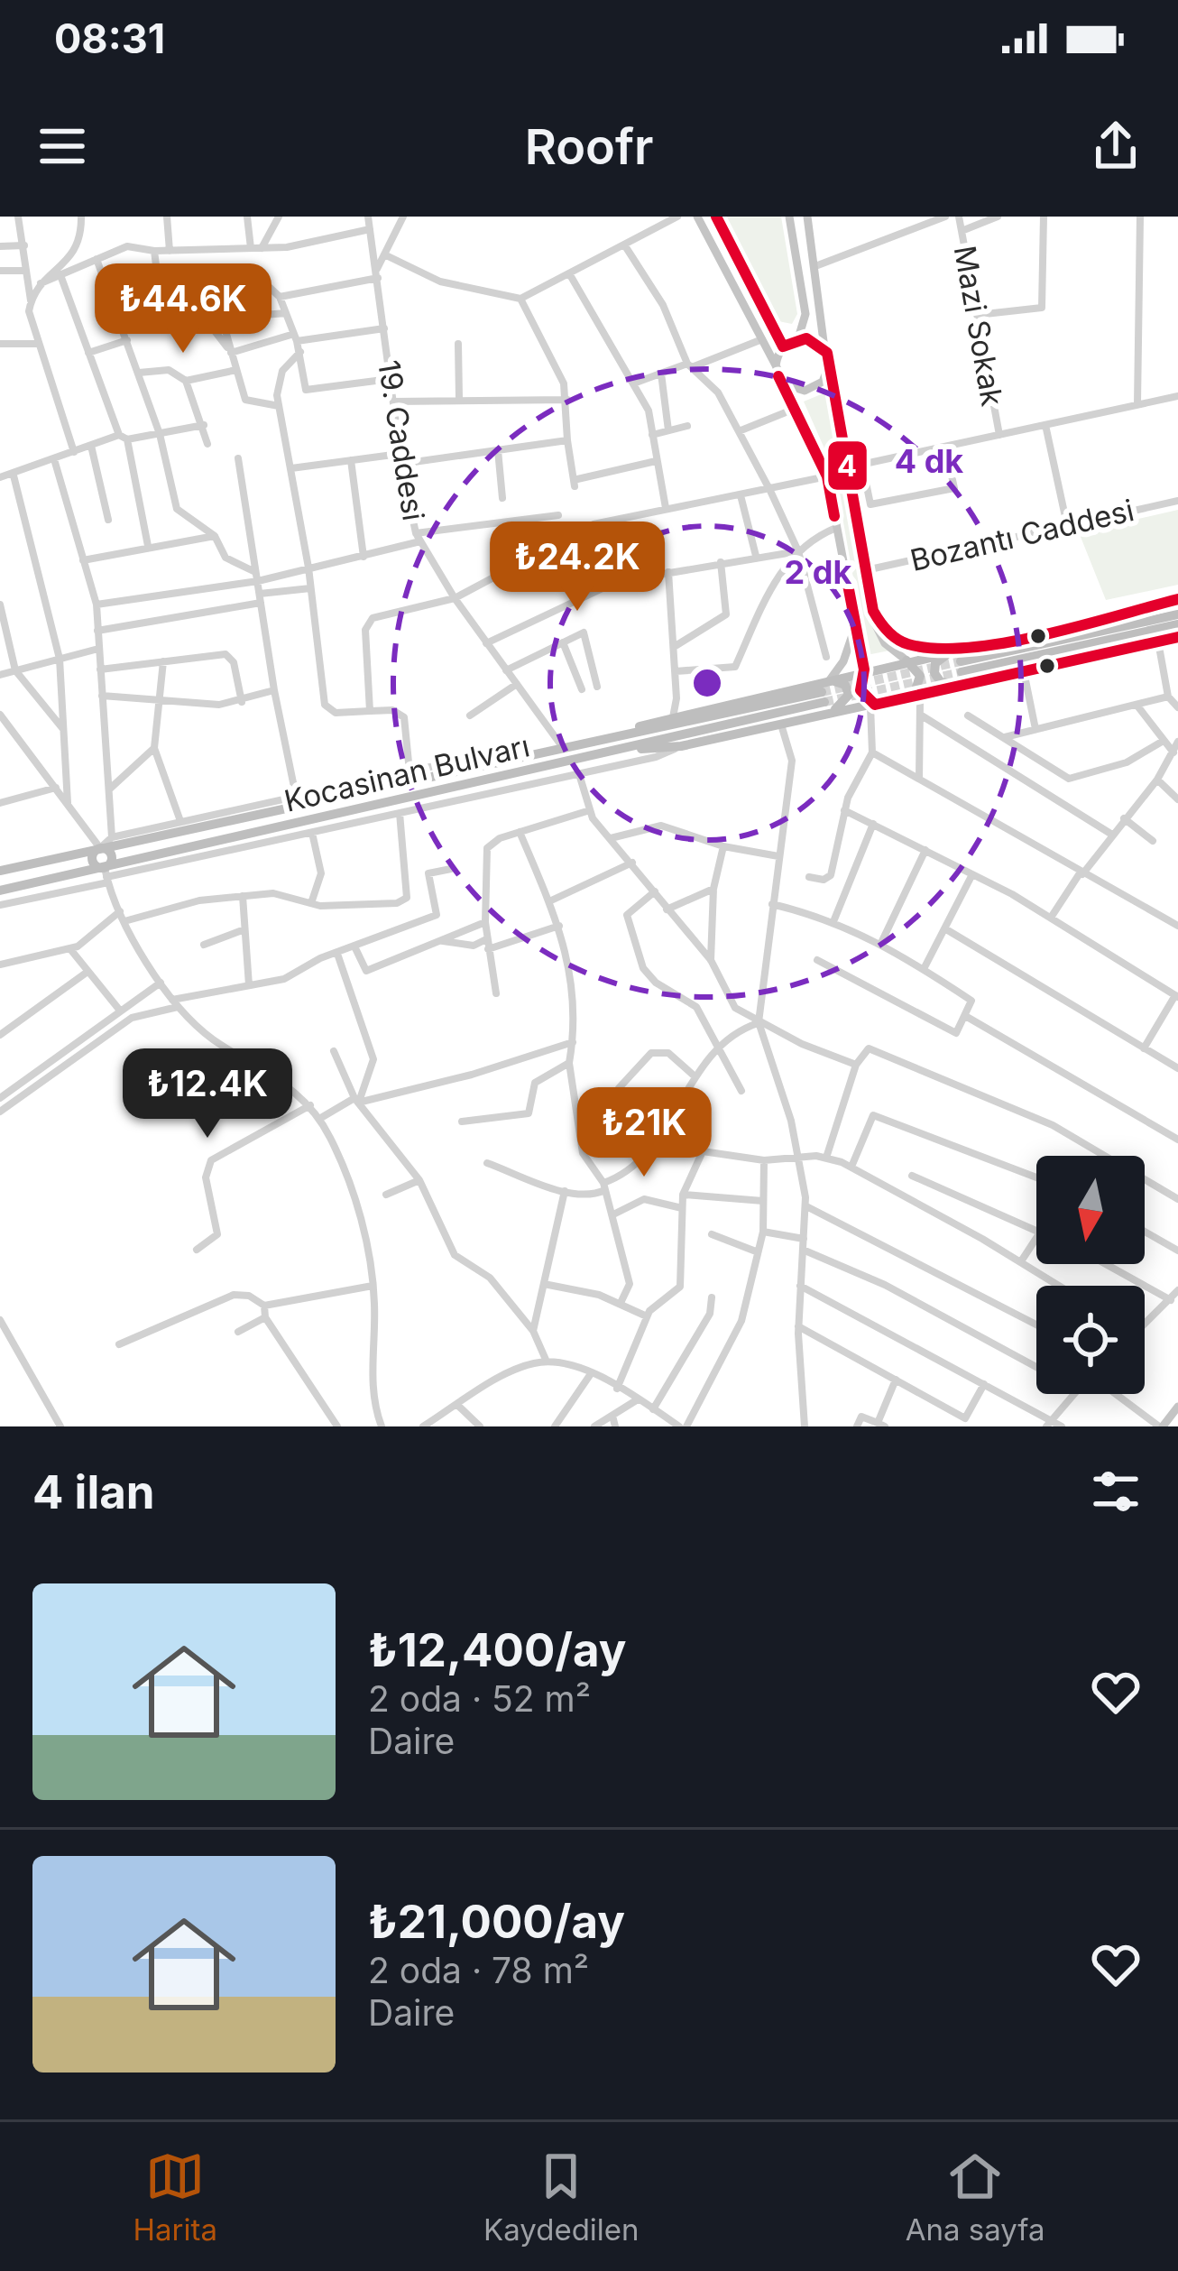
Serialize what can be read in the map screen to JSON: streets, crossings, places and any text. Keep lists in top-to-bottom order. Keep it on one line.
{"streets":{"highway":["Kocasinan Bulvarı"],"street":["Mazi Sokak","19. Caddesi","Bozantı Caddesi"]},"crossings":[["19. Caddesi","Kocasinan Bulvarı"]],"lines":["transit line 4"],"north":"bottom","page":{"status":"08:31","header":"Roofr","price":["₺44.6K","₺24.2K","₺12.4K","₺21K"],"heading":"4 ilan","list":[{"name":"₺12,400/ay","note":"2 oda · 52 m² · Daire"},{"name":"₺21,000/ay","note":"2 oda · 78 m² · Daire"}],"tabs":["Harita","Kaydedilen","Ana sayfa"]},"rings":["4 dk","2 dk"]}
